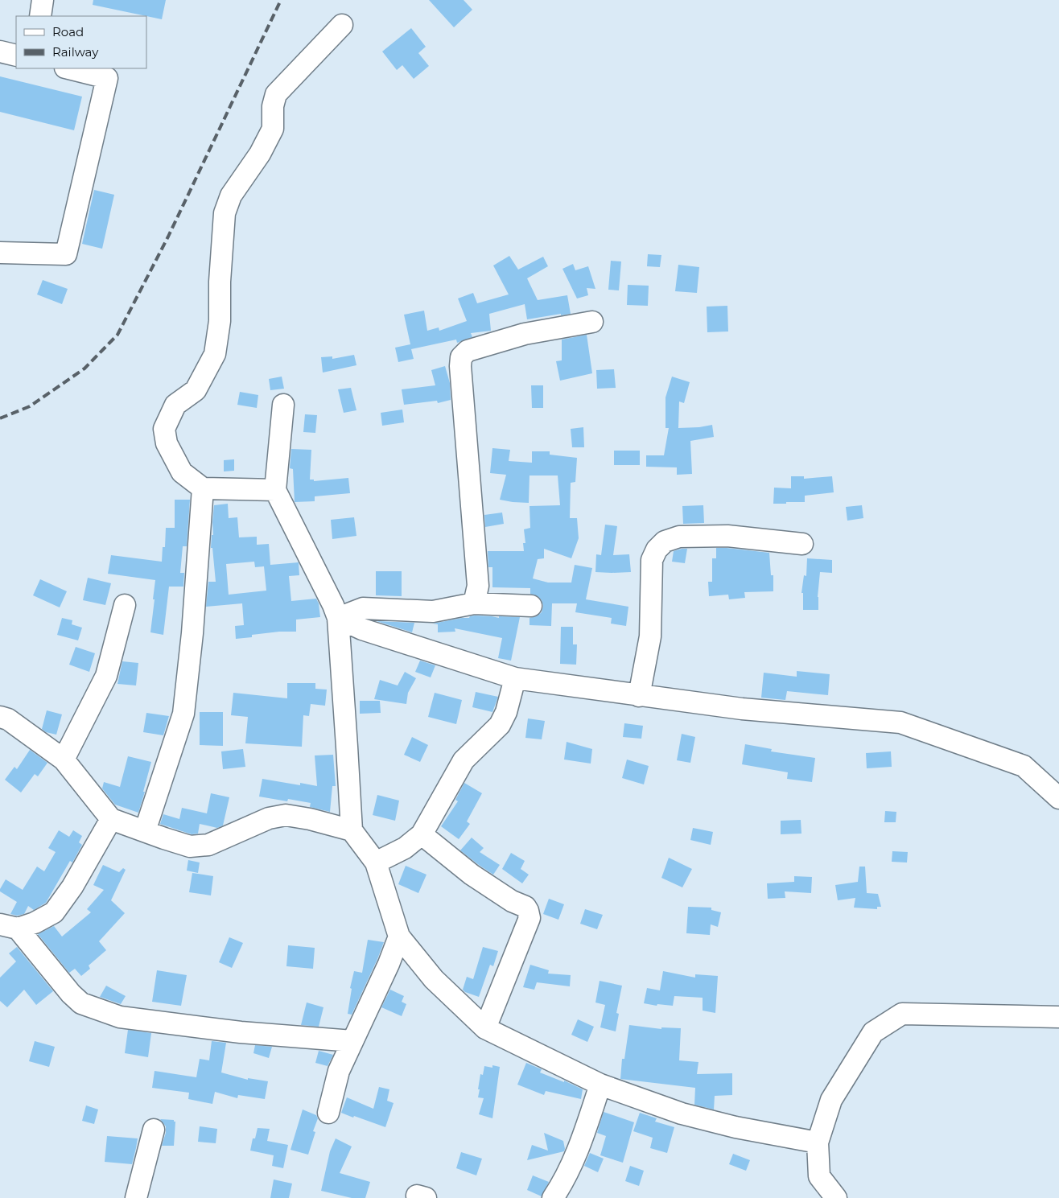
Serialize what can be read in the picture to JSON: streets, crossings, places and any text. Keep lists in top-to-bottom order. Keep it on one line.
{"legend":["Road","Railway"]}
